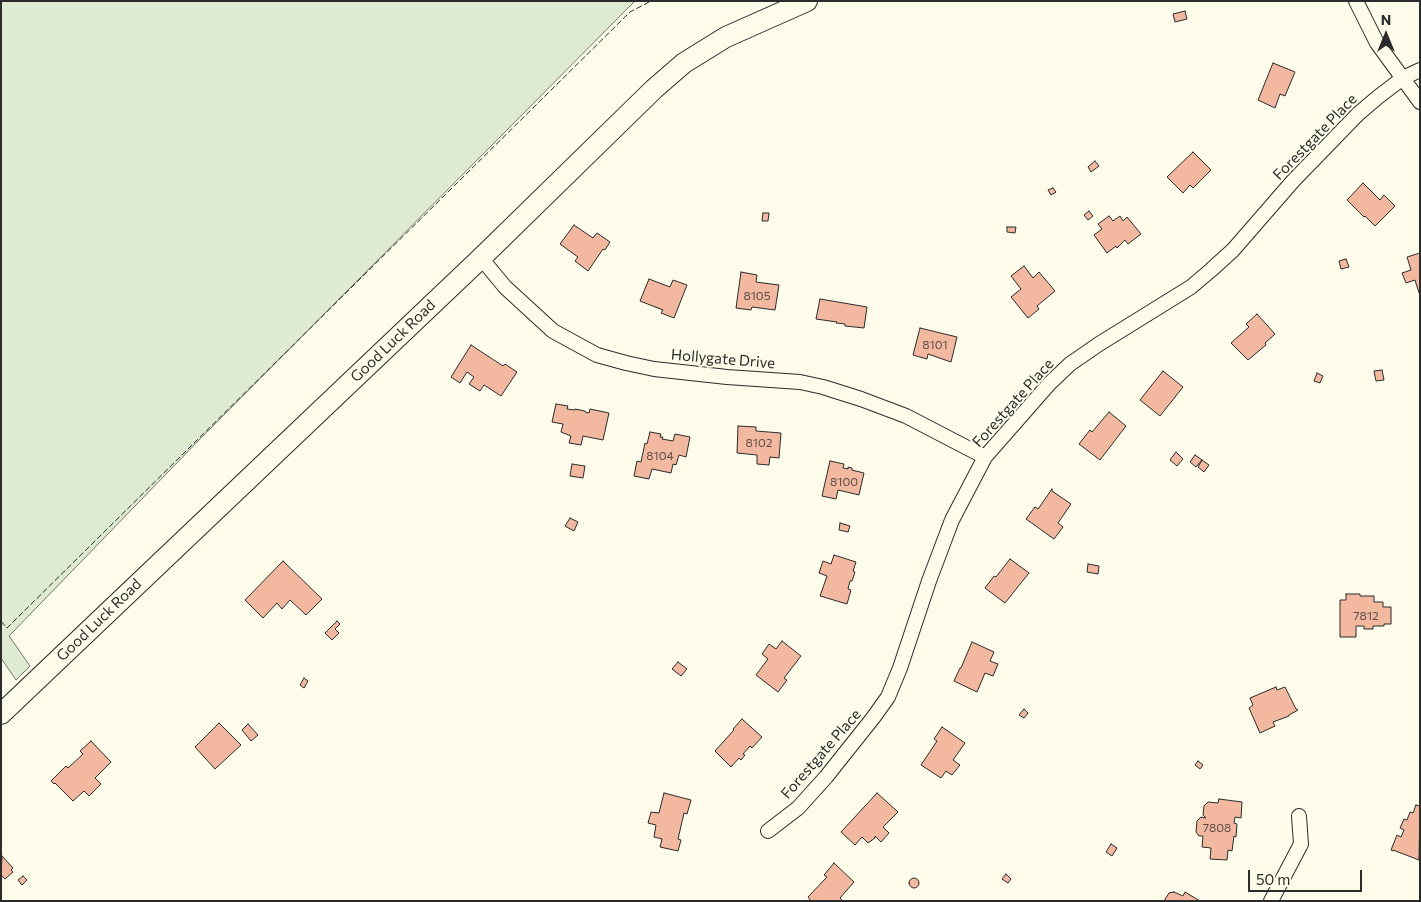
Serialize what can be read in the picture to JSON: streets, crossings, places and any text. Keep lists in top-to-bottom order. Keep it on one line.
{"streets":{"street":["Forestgate Place","Good Luck Road","Hollygate Drive"]},"crossings":[["Forestgate Place","Hollygate Drive"],["Good Luck Road","Hollygate Drive"]],"house_numbers":["8105","8101","8102","8104","8100","7812","7808"],"scale_bar":"50 m","north":"top"}
